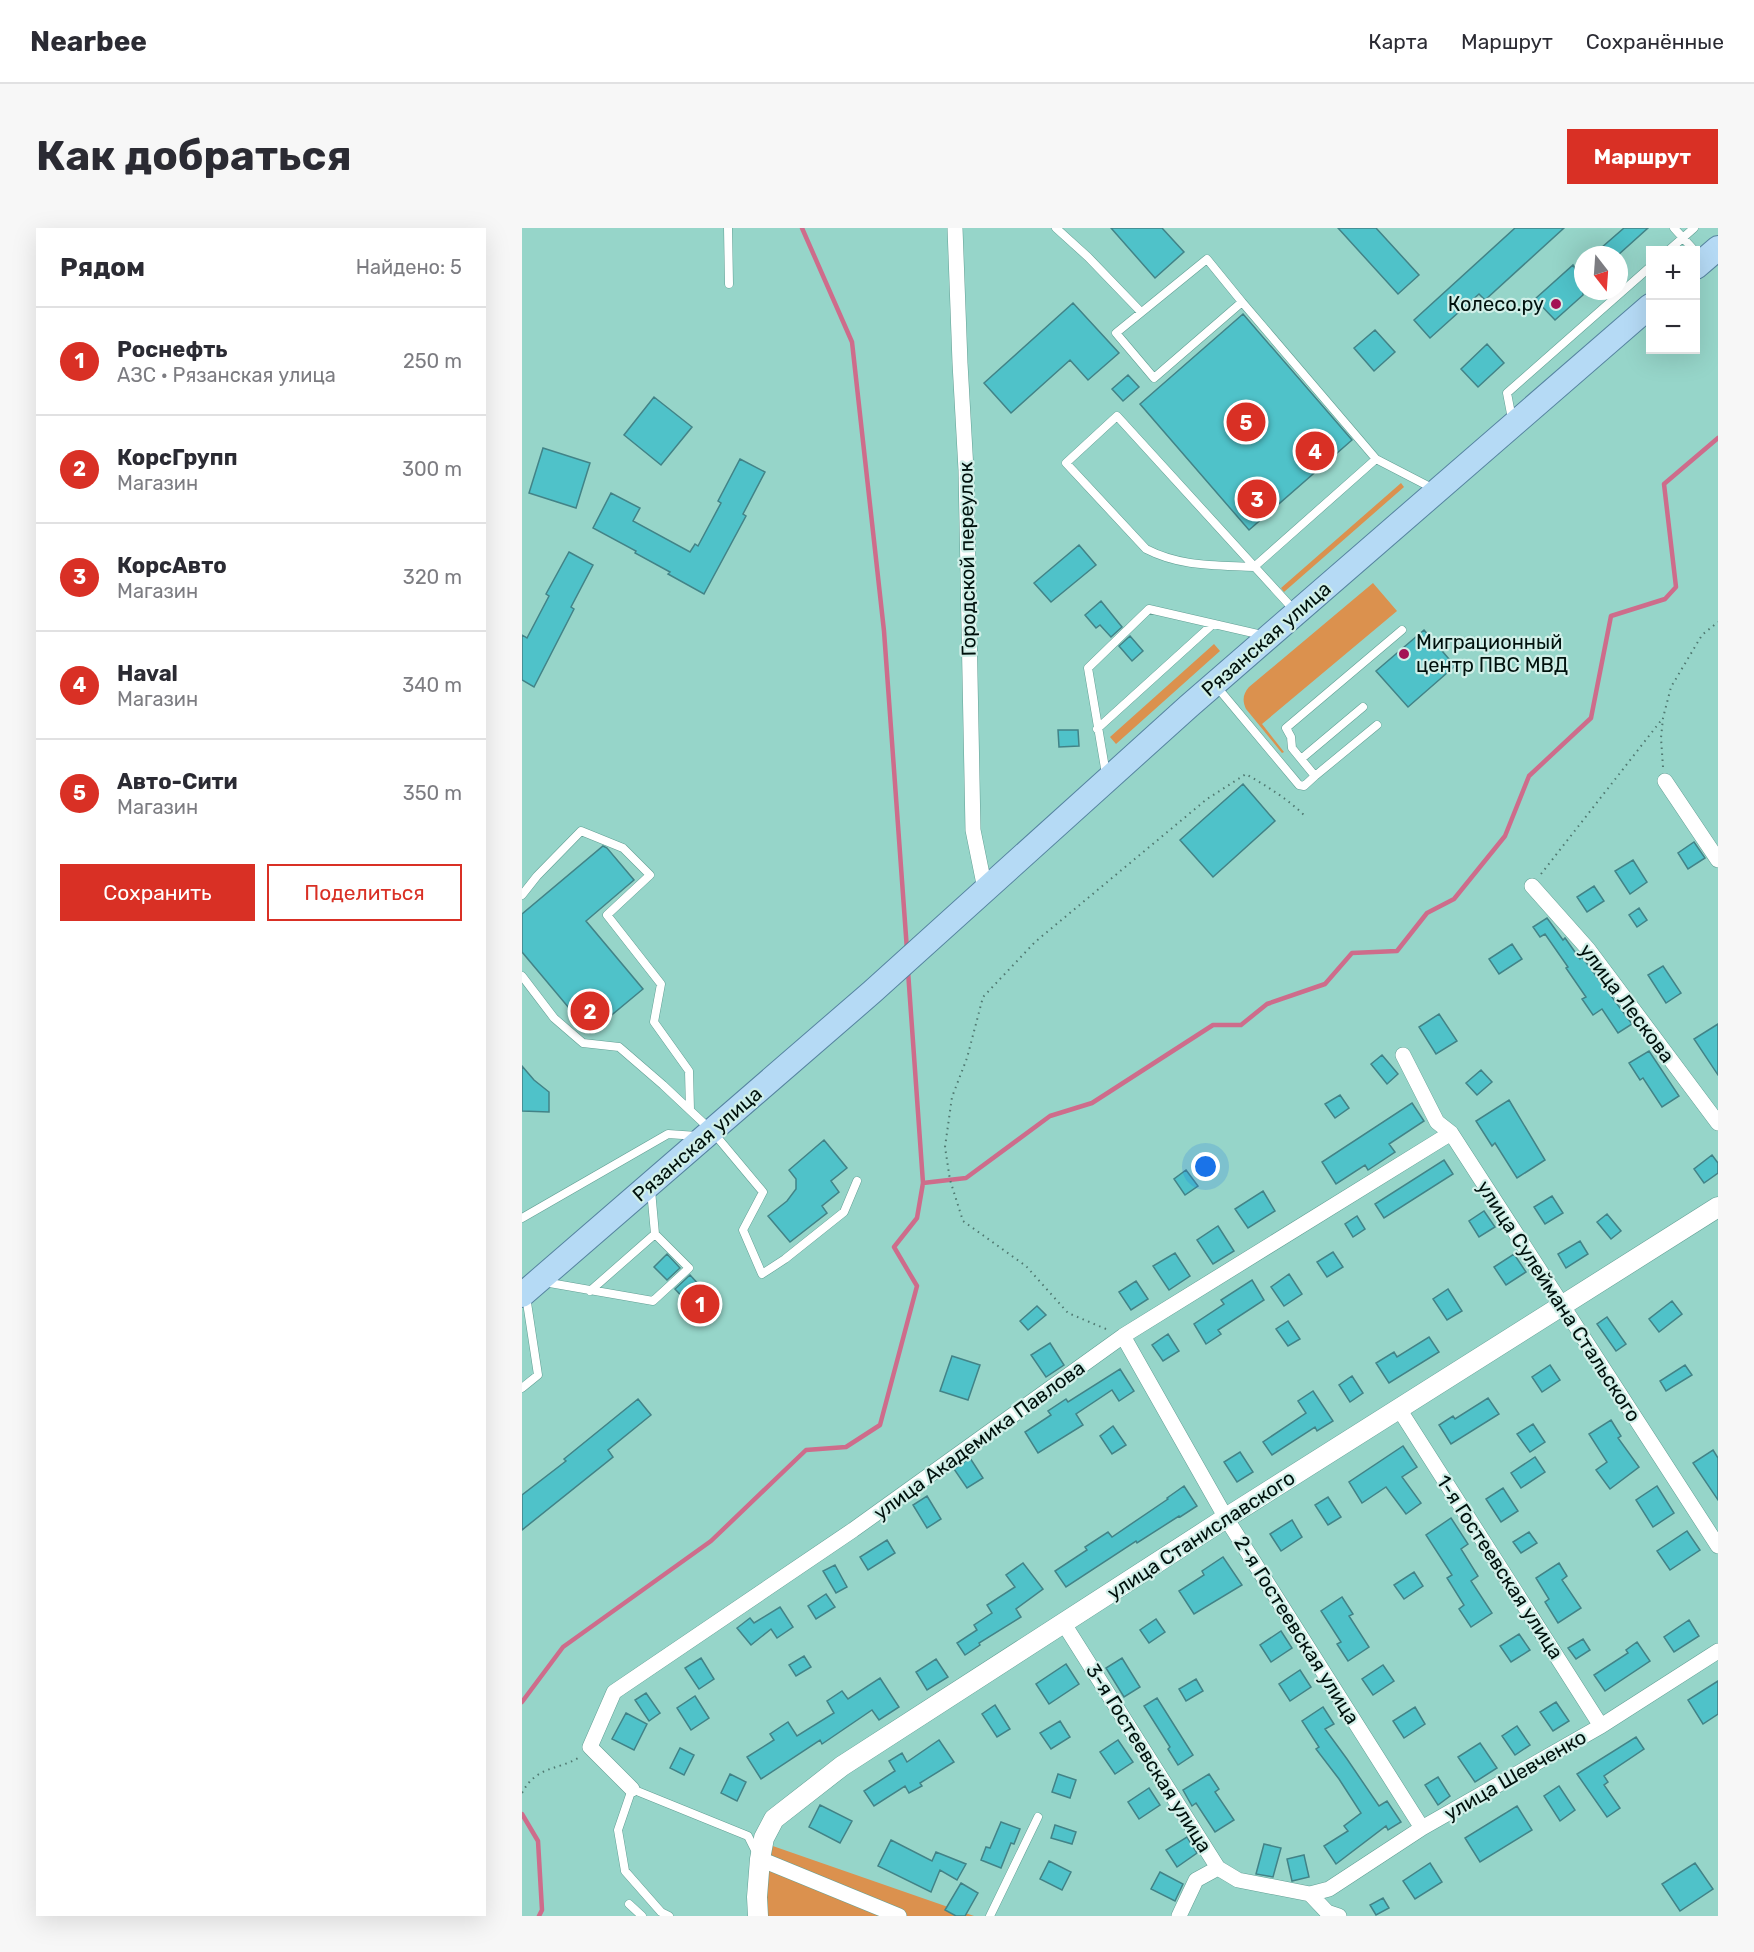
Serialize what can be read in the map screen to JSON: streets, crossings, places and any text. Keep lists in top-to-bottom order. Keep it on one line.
{"streets":{"main road":["Рязанская улица"],"street":["Городской переулок","улица Лескова","улица Сулеймана Стальского","улица Академика Павлова","улица Станиславского","1-я Гостеевская улица","2-я Гостеевская улица","3-я Гостеевская улица","улица Шевченко"]},"crossings":[["Городской переулок","Рязанская улица"],["улица Сулеймана Стальского","улица Академика Павлова"],["улица Сулеймана Стальского","улица Станиславского"],["улица Академика Павлова","2-я Гостеевская улица"],["улица Станиславского","1-я Гостеевская улица"],["улица Станиславского","2-я Гостеевская улица"],["улица Станиславского","3-я Гостеевская улица"],["1-я Гостеевская улица","улица Шевченко"],["2-я Гостеевская улица","улица Шевченко"]],"places":["Колесо.ру","Миграционный центр ПВС МВД"],"north":"bottom","page":{"header":"Nearbee","nav":["Карта","Маршрут","Сохранённые"],"buttons":["Маршрут",["Сохранить","Поделиться"]],"title":"Как добраться","heading":["Рядом","Найдено: 5"],"map_buttons":["+","−"],"list":[{"mark":"1","name":"Роснефть","note":"АЗС · Рязанская улица","value":"250 m"},{"mark":"2","name":"КорсГрупп","note":"Магазин","value":"300 m"},{"mark":"3","name":"КорсАвто","note":"Магазин","value":"320 m"},{"mark":"4","name":"Haval","note":"Магазин","value":"340 m"},{"mark":"5","name":"Авто-Сити","note":"Магазин","value":"350 m"}],"pins":["5","4","3","2","1"]}}
